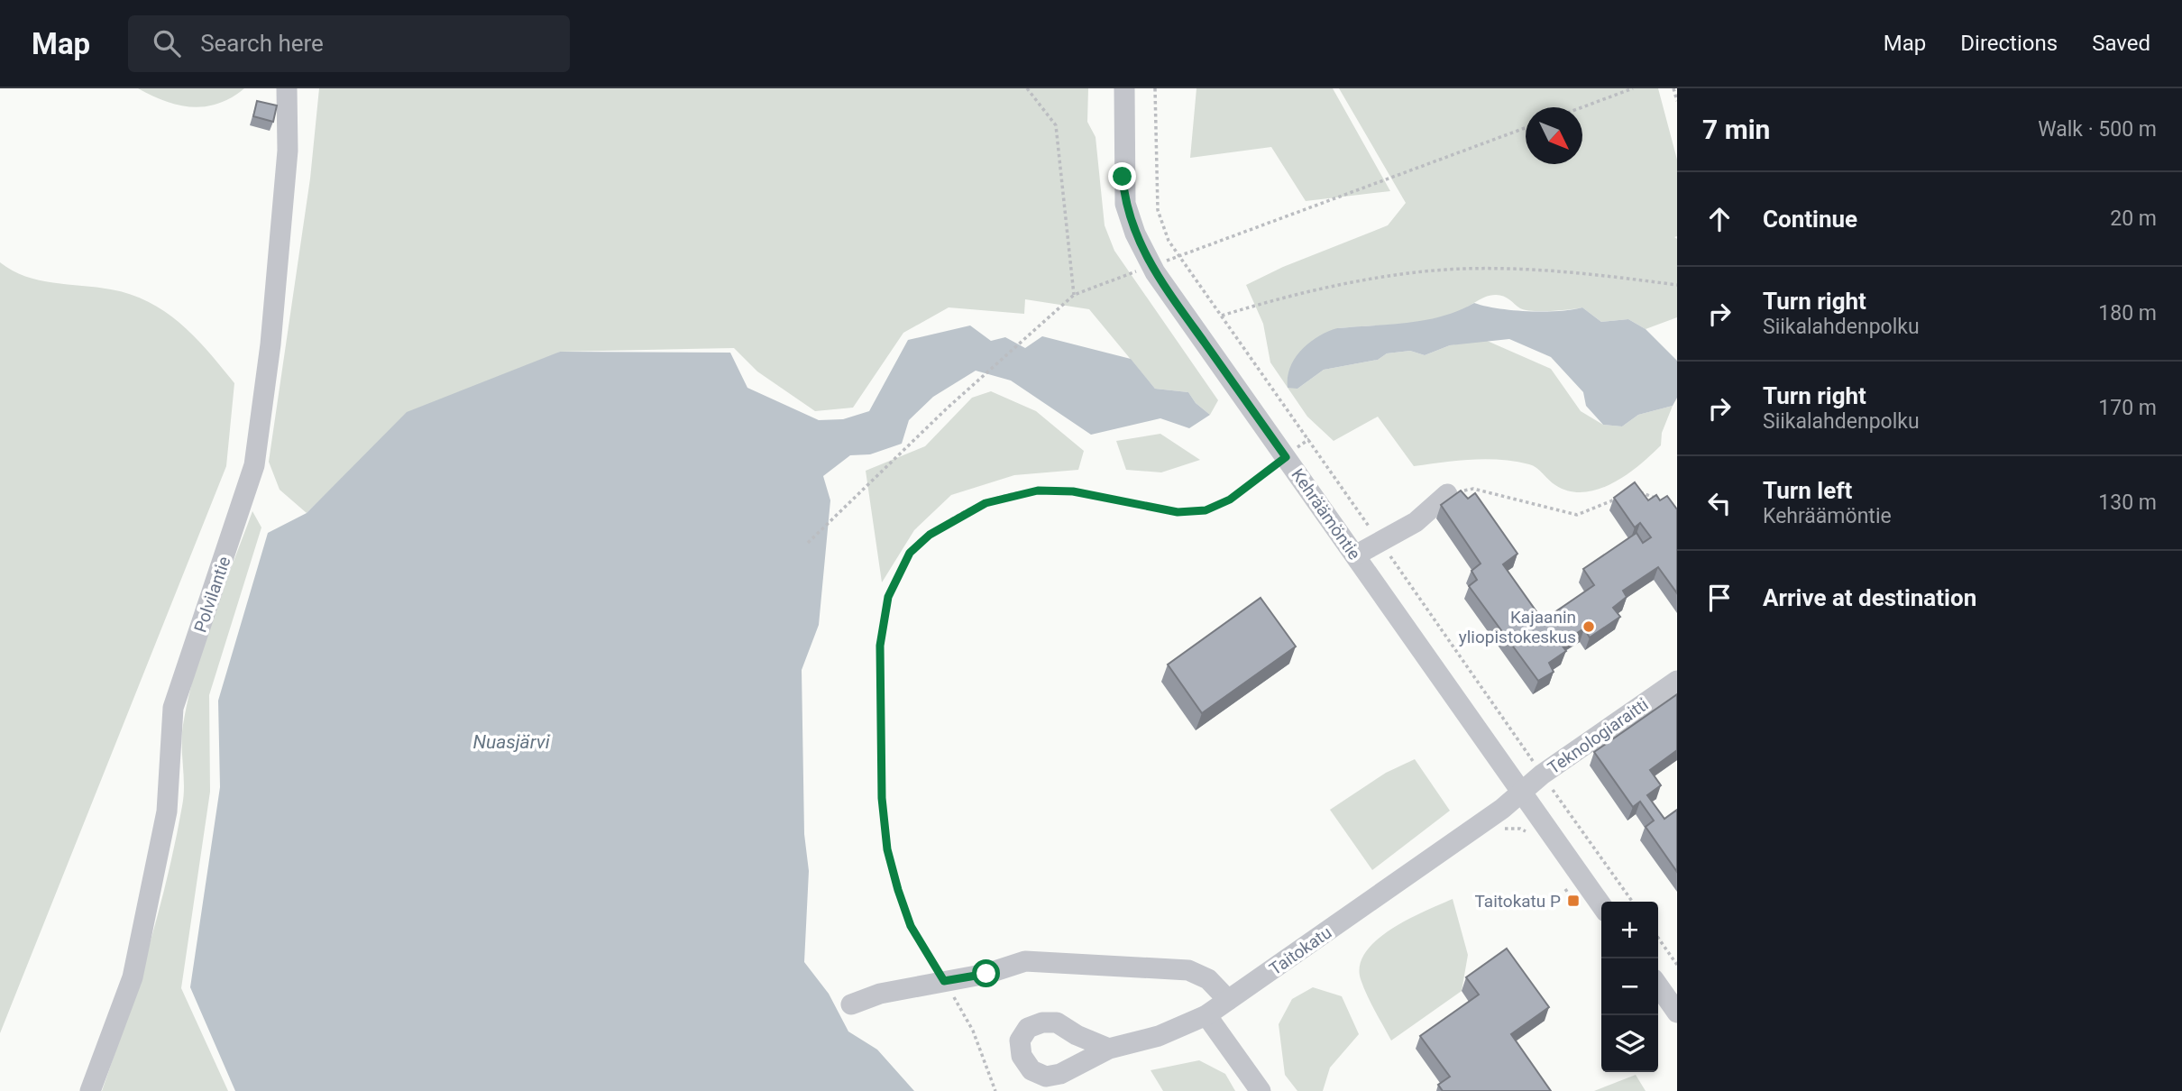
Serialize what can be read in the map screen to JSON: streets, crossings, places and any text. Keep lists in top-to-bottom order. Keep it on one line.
{"streets":{"street":["Kehräämöntie","Polvilantie","Teknologiaraitti","Taitokatu"]},"crossings":[["Kehräämöntie","Teknologiaraitti"],["Kehräämöntie","Taitokatu"],["Teknologiaraitti","Taitokatu"]],"water":["Nuasjärvi"],"places":{"other":["Kajaanin yliopistokeskus"],"transit":["Taitokatu P"]},"north":"bottom right","page":{"header":"Map","search":"Search here","nav":["Map","Directions","Saved"],"heading":["7 min","Walk · 500 m"],"list":[["Continue","20 m"],["Turn right","Siikalahdenpolku","180 m"],["Turn right","Siikalahdenpolku","170 m"],["Turn left","Kehräämöntie","130 m"],"Arrive at destination"],"map_buttons":["+","−"]}}
